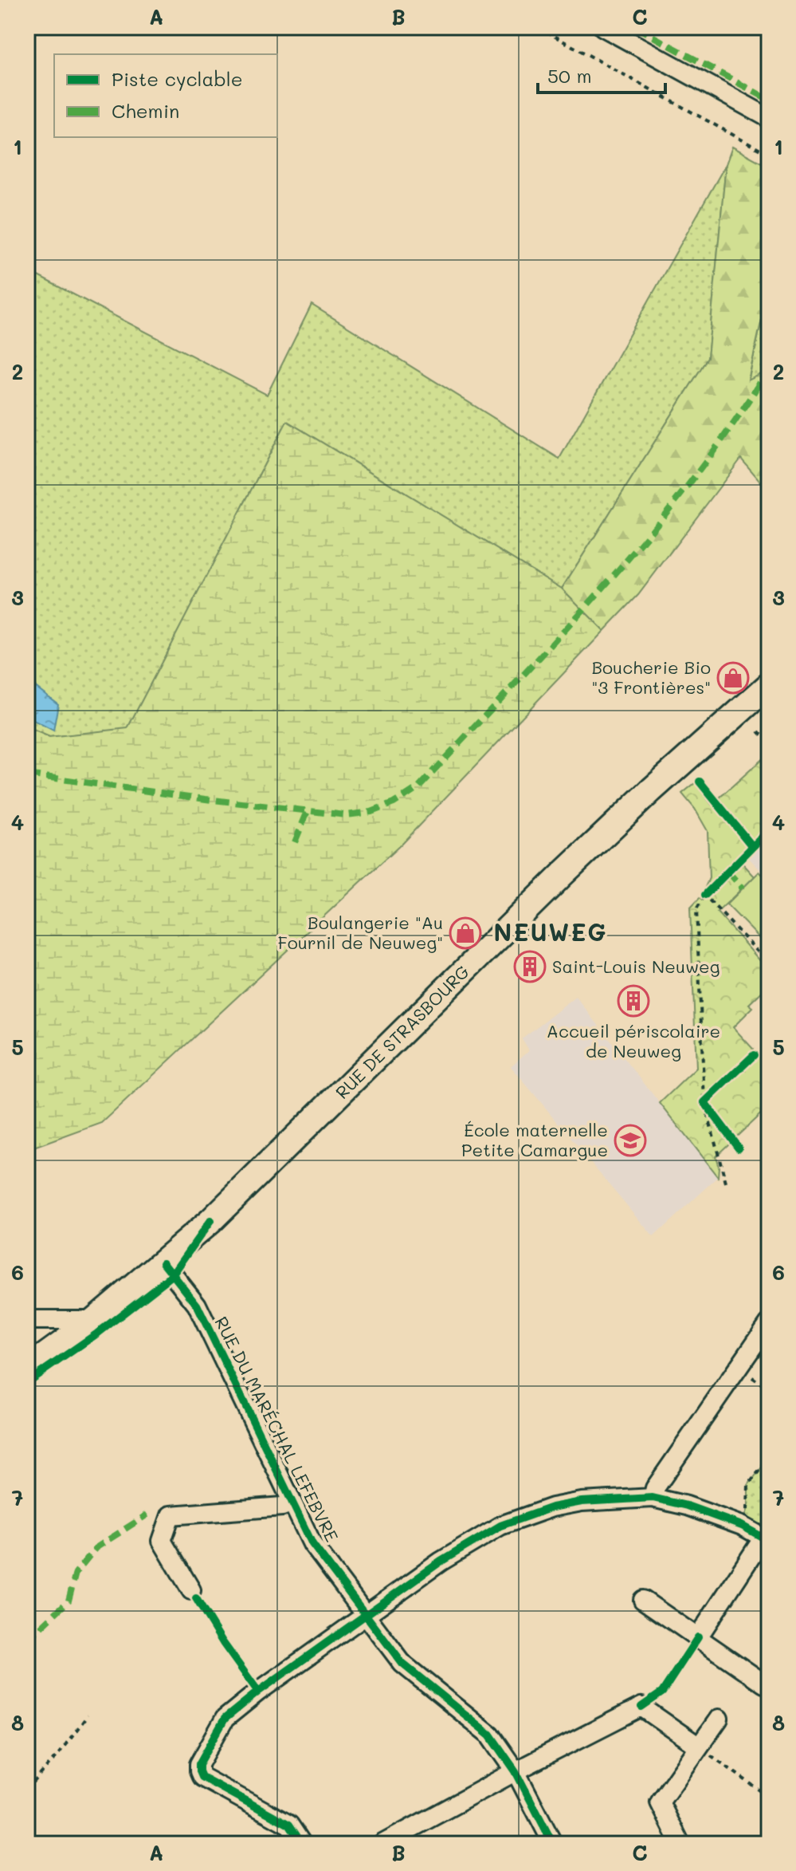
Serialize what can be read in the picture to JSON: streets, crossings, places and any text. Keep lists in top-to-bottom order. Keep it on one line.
{"streets":{"main road":["RUE DE STRASBOURG"],"street":["RUE DU MARÉCHAL LEFEBVRE"]},"crossings":[["RUE DE STRASBOURG","RUE DU MARÉCHAL LEFEBVRE"]],"districts":["NEUWEG"],"places":{"shop":["Boucherie Bio \"3 Frontières\"","Boulangerie \"Au Fournil de Neuweg\""],"building":["Saint-Louis Neuweg","Accueil périscolaire de Neuweg"],"school or university":["École maternelle Petite Camargue"]},"legend":["Piste cyclable","Chemin"],"scale_bar":"50 m","grid":{"columns":["A","B","C"],"rows":["1","2","3","4","5","6","7","8"]}}
